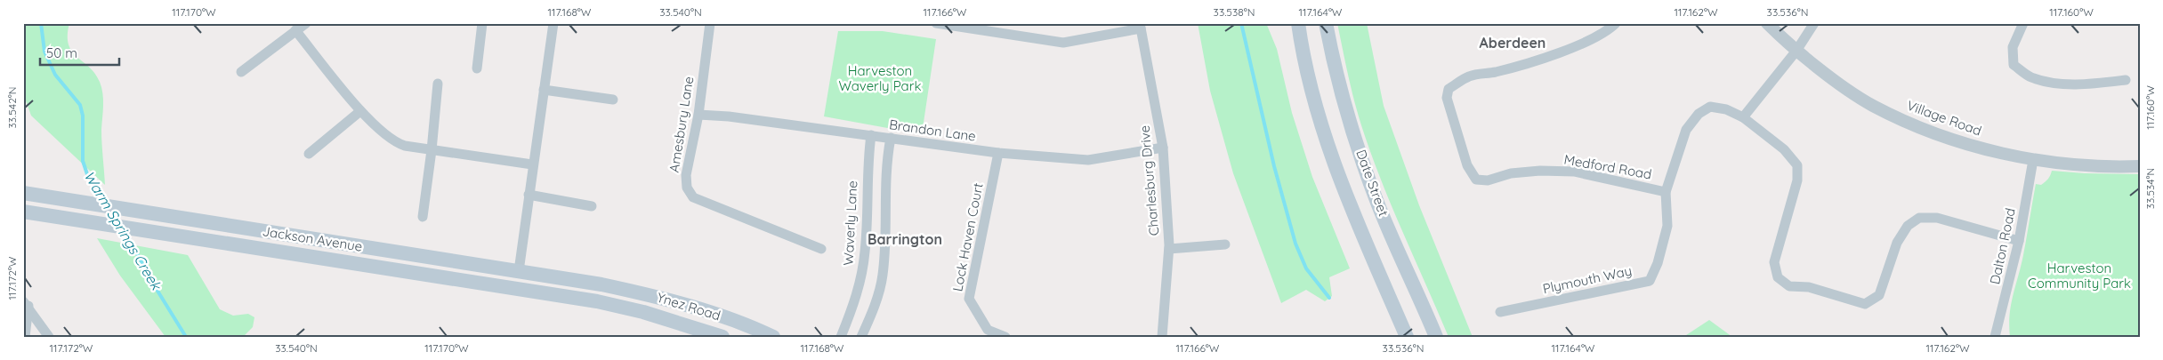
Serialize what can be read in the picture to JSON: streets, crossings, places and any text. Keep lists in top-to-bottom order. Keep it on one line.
{"streets":{"main road":["Date Street","Jackson Avenue","Ynez Road"],"street":["Village Road","Amesbury Lane","Brandon Lane","Medford Road","Charlesburg Drive","Waverly Lane","Lock Haven Court","Dalton Road","Plymouth Way"]},"crossings":[["Village Road","Dalton Road"],["Amesbury Lane","Brandon Lane"],["Brandon Lane","Charlesburg Drive"],["Brandon Lane","Waverly Lane"],["Brandon Lane","Lock Haven Court"],["Medford Road","Plymouth Way"],["Jackson Avenue","Ynez Road"]],"districts":["Aberdeen","Barrington"],"water":["Warm Springs Creek"],"parks":["Harveston Waverly Park","Harveston Community Park"],"scale_bar":"50 m","coordinates":["117.170°W","117.168°W","33.540°N","117.166°W","33.538°N","117.164°W","117.162°W","33.536°N","117.160°W","33.542°N","33.534°N","117.172°W"]}
